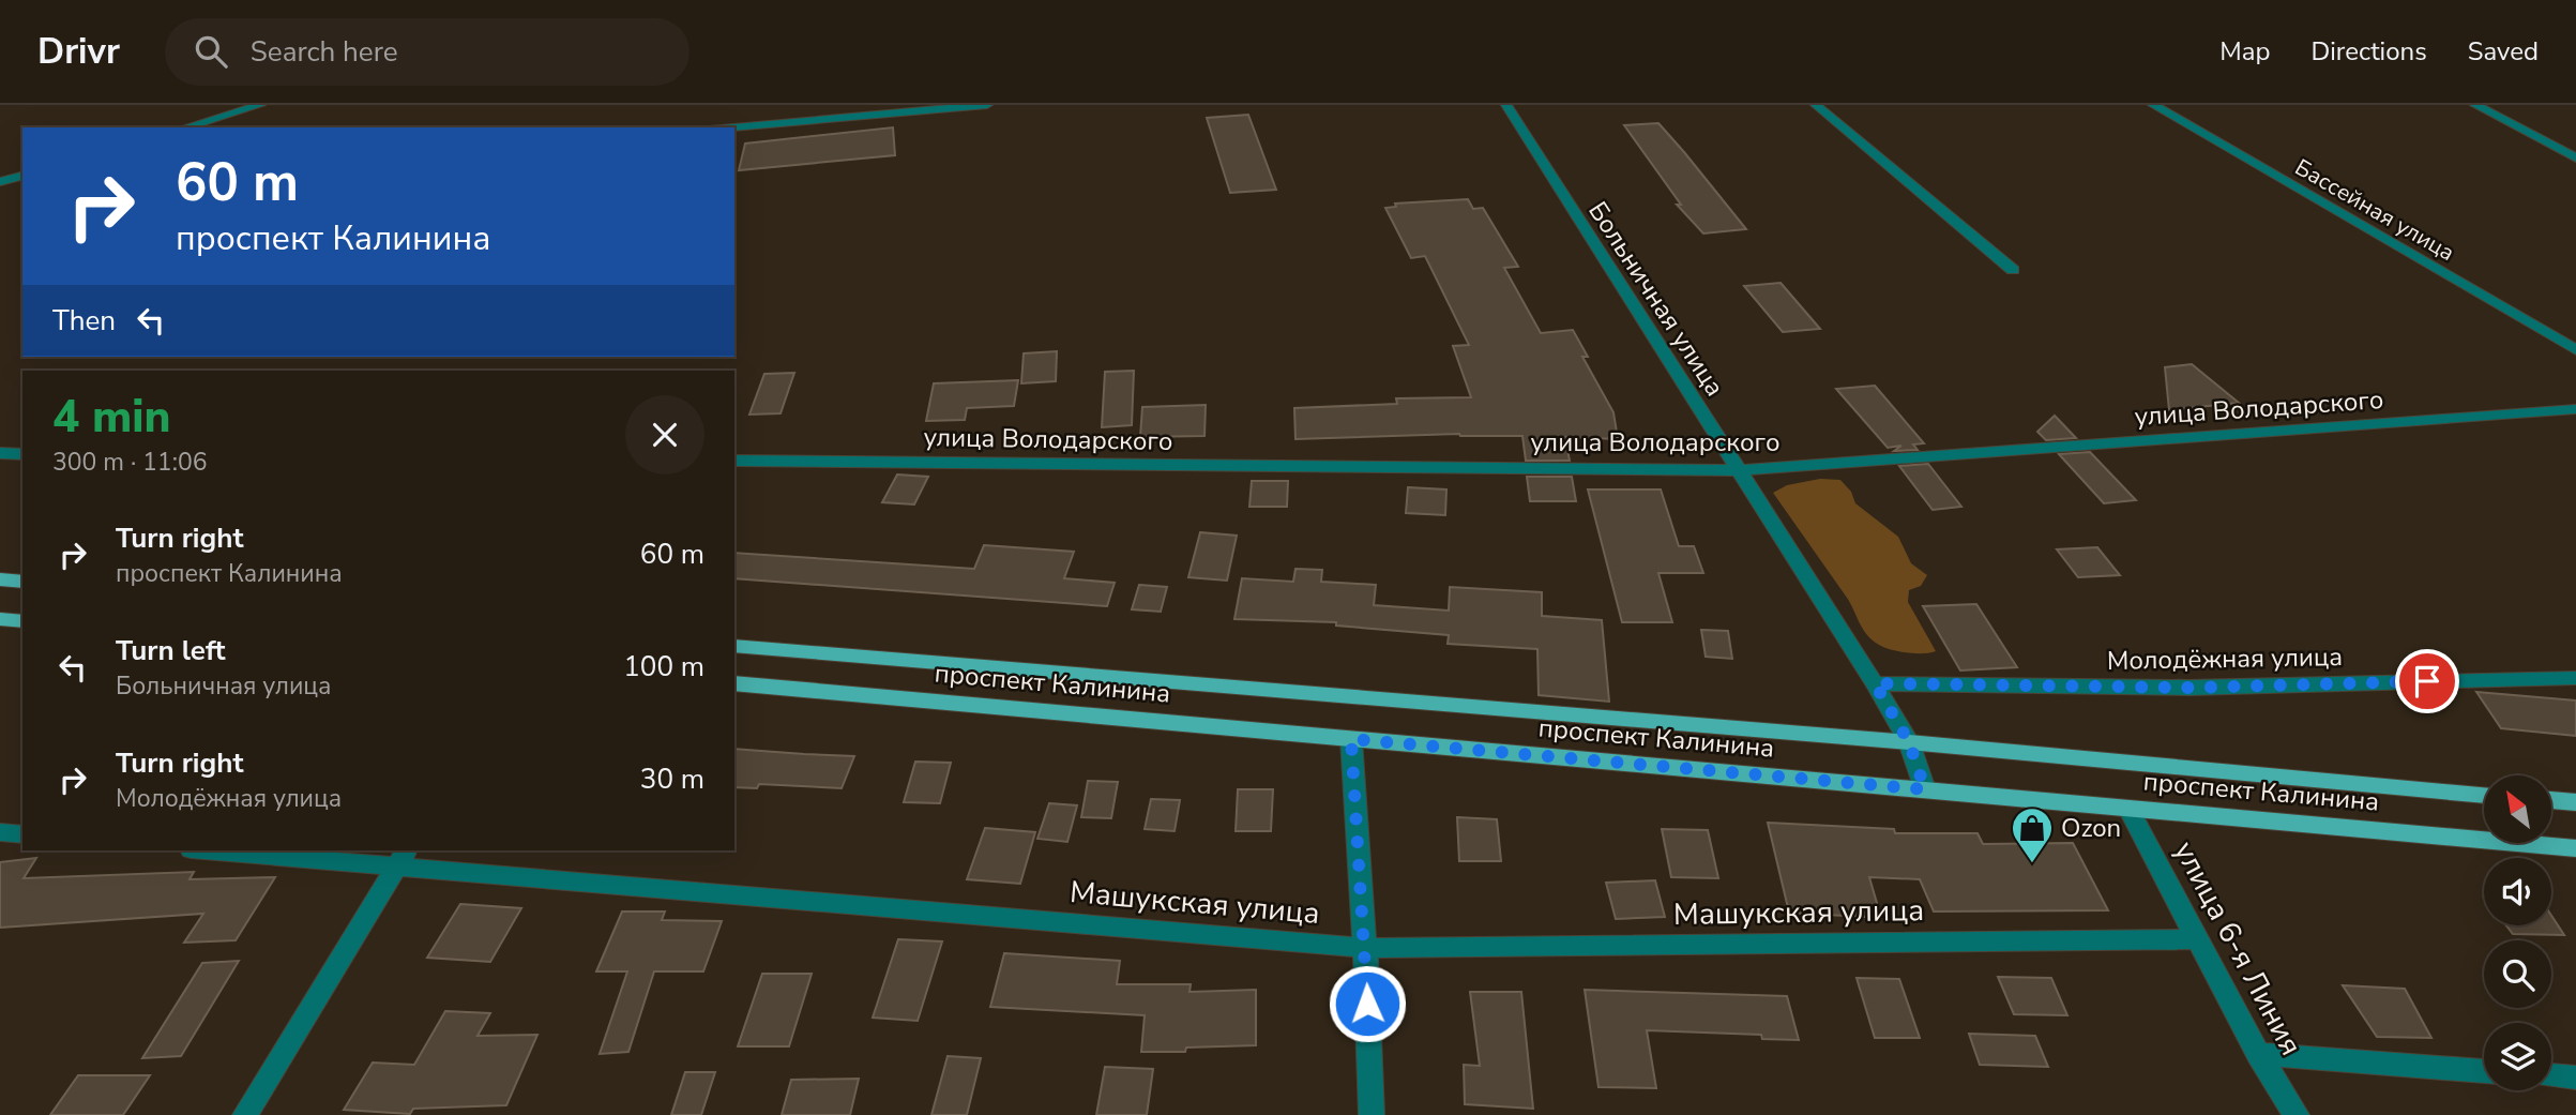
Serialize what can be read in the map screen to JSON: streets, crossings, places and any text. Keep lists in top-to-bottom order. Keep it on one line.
{"streets":{"main road":["проспект Калинина"],"street":["Бассейная улица","Больничная улица","улица Володарского","Молодёжная улица","Машукская улица","улица 6-я Линия"]},"crossings":[["Больничная улица","улица Володарского"],["Больничная улица","Молодёжная улица"],["Больничная улица","проспект Калинина"],["проспект Калинина","улица 6-я Линия"],["Машукская улица","улица 6-я Линия"]],"places":{"shop":["Ozon"]},"north":"top left","page":{"header":"Drivr","search":"Search here","nav":["Map","Directions","Saved"],"turn":["60 m","проспект Калинина"],"then":"Then","heading":["4 min","300 m · 11:06"],"list":[{"name":"Turn right","note":"проспект Калинина","value":"60 m"},{"name":"Turn left","note":"Больничная улица","value":"100 m"},{"name":"Turn right","note":"Молодёжная улица","value":"30 m"}]}}
